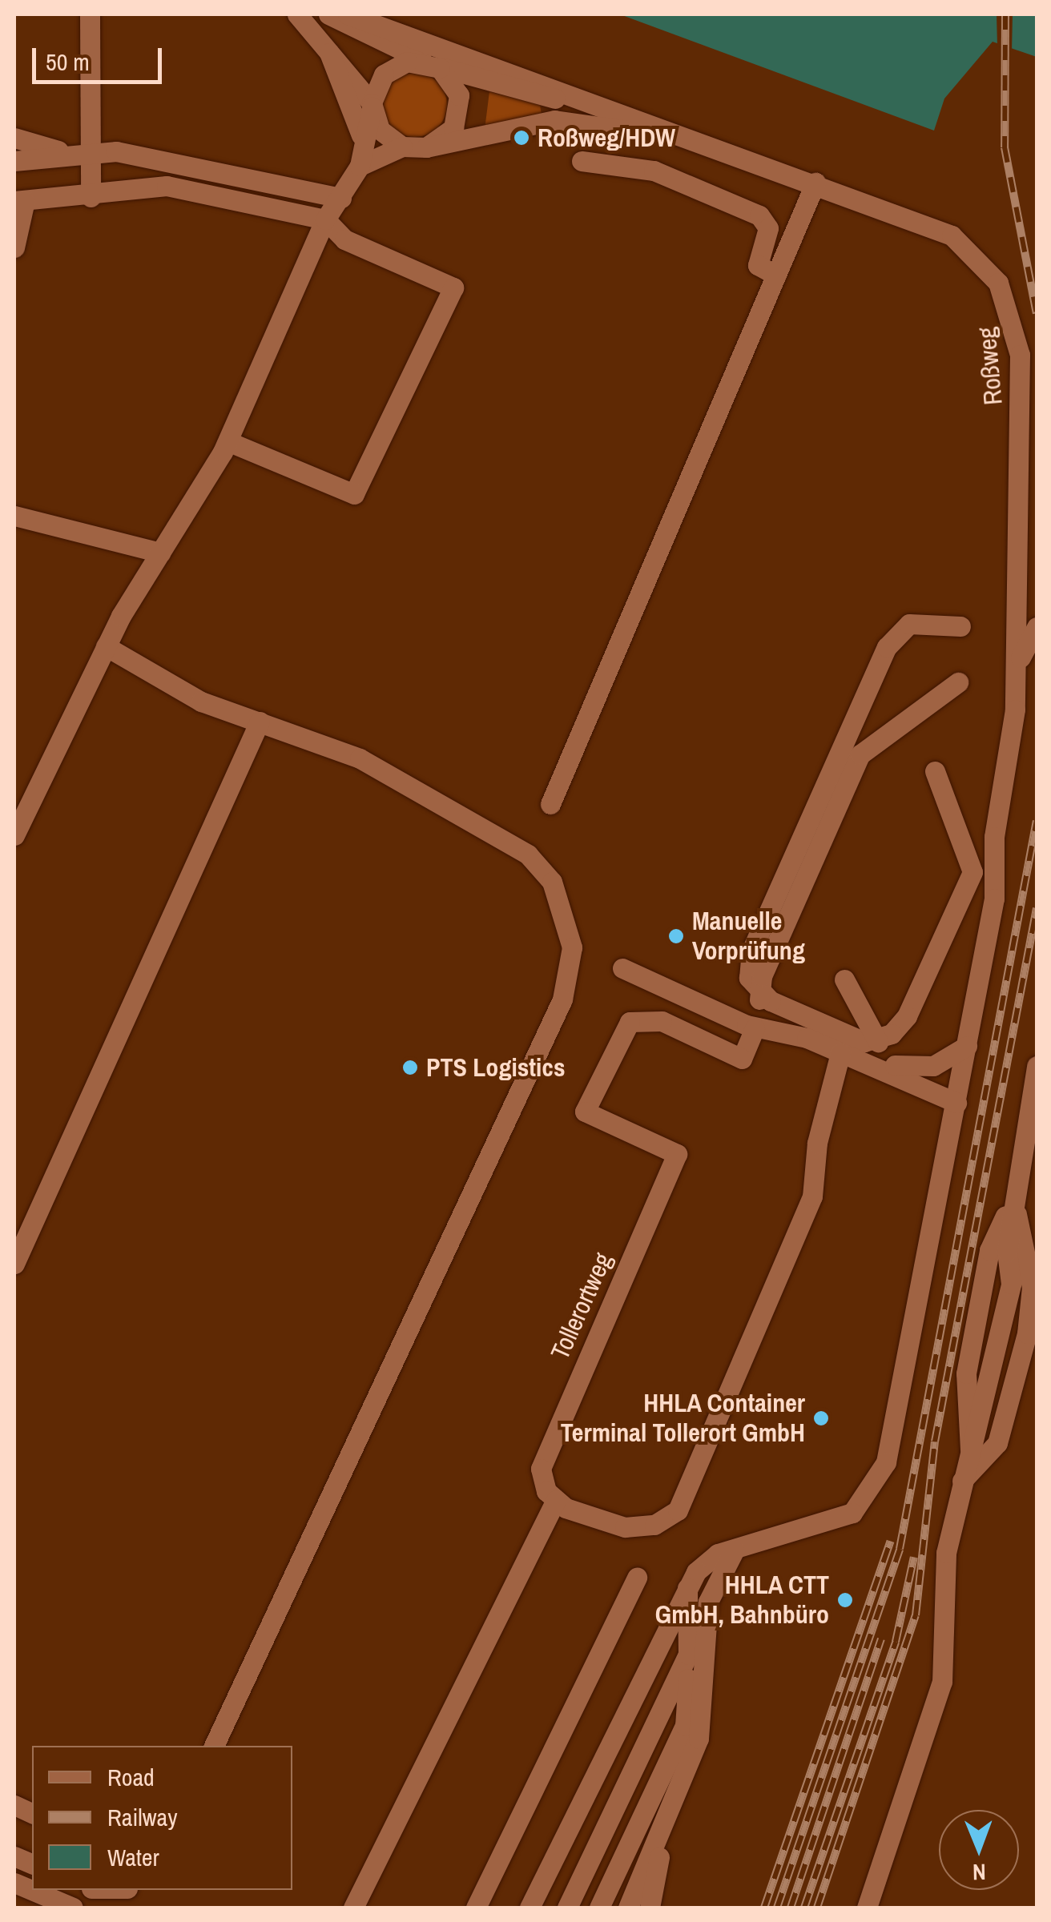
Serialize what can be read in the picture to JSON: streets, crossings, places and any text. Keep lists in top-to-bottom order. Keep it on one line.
{"streets":{"street":["Roßweg","Tollerortweg"]},"places":["Roßweg/HDW","Manuelle Vorprüfung","PTS Logistics","HHLA Container Terminal Tollerort GmbH","HHLA CTT GmbH, Bahnbüro"],"legend":["Road","Railway","Water"],"scale_bar":"50 m","north":"bottom"}
